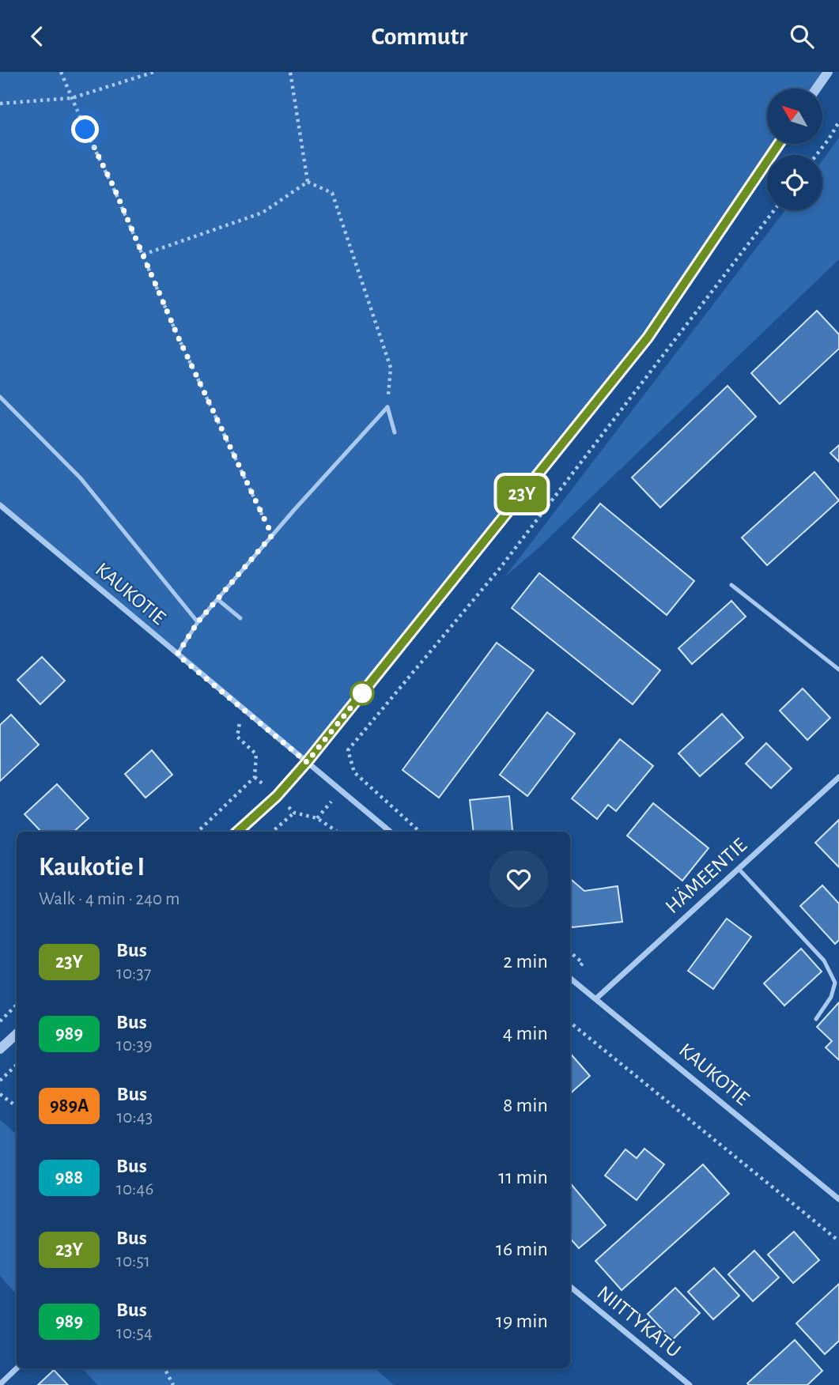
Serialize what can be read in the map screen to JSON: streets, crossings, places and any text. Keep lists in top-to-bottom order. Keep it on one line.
{"streets":{"street":["KAUKOTIE","HÄMEENTIE","NIITTYKATU"]},"crossings":[["KAUKOTIE","HÄMEENTIE"]],"lines":["bus line 23Y"],"north":"top left","page":{"header":"Commutr","on_map":"23Y","heading":["Kaukotie I","Walk · 4 min · 240 m"],"list":[{"mark":"23Y","name":"Bus","note":"10:37","value":"2 min"},{"mark":"989","name":"Bus","note":"10:39","value":"4 min"},{"mark":"989A","name":"Bus","note":"10:43","value":"8 min"},{"mark":"988","name":"Bus","note":"10:46","value":"11 min"},{"mark":"23Y","name":"Bus","note":"10:51","value":"16 min"},{"mark":"989","name":"Bus","note":"10:54","value":"19 min"}]}}
